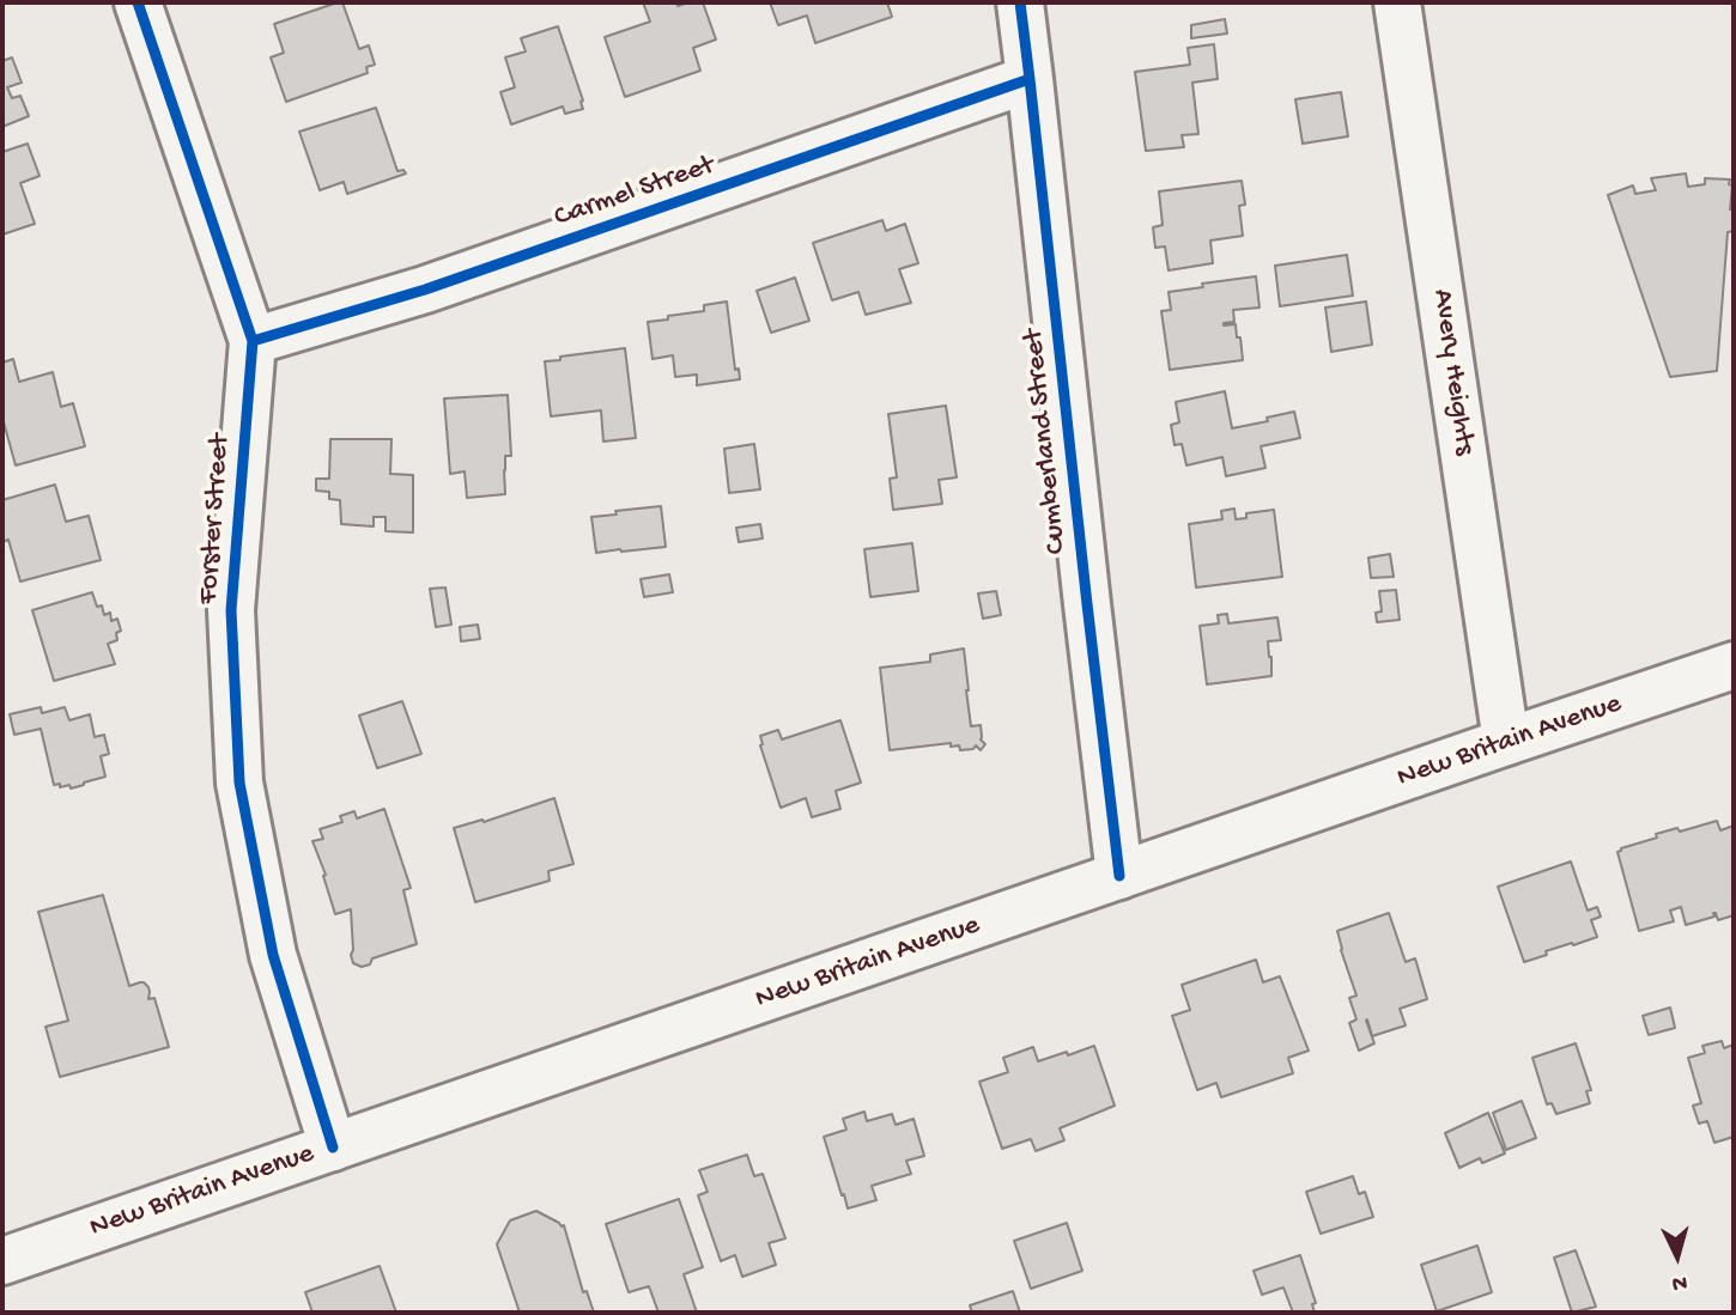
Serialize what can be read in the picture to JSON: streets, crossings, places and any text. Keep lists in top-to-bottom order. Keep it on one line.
{"streets":{"street":["Carmel Street","Avery Heights","Cumberland Street","Forster Street","New Britain Avenue"]},"crossings":[["Carmel Street","Cumberland Street"],["Carmel Street","Forster Street"],["Avery Heights","New Britain Avenue"],["Cumberland Street","New Britain Avenue"],["Forster Street","New Britain Avenue"]],"north":"bottom"}
